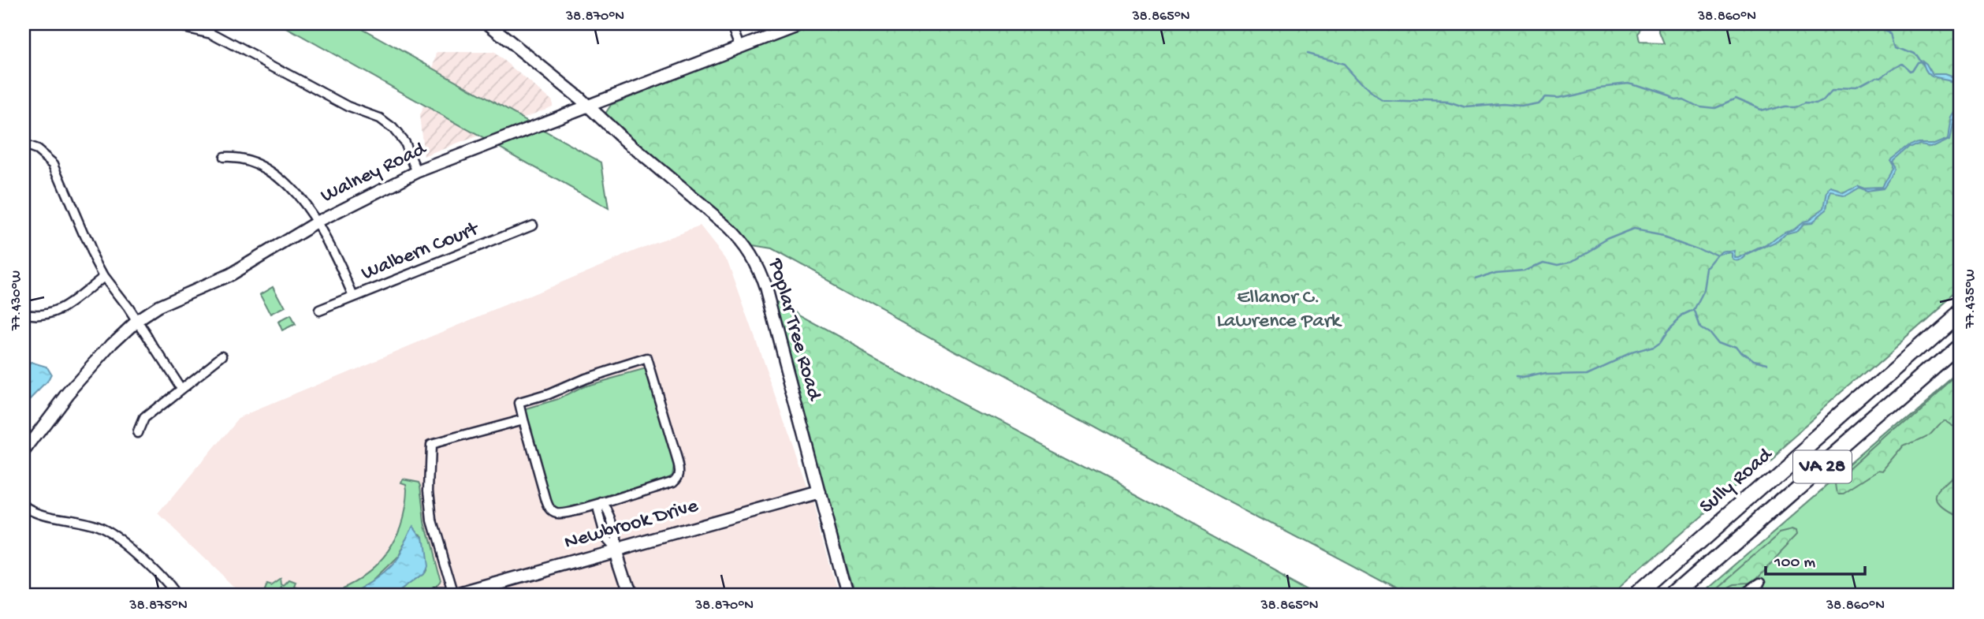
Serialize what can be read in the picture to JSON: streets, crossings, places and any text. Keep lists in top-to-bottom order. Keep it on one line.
{"streets":{"highway":["VA 28","Sully Road"],"main road":["Walney Road","Poplar Tree Road","Newbrook Drive"],"street":["Walbern Court"]},"crossings":[["Walney Road","Poplar Tree Road"],["Poplar Tree Road","Newbrook Drive"]],"parks":["Ellanor C. Lawrence Park"],"scale_bar":"100 m","coordinates":["38.870°N","38.865°N","38.860°N","77.435°W","77.430°W","38.875°N"]}
